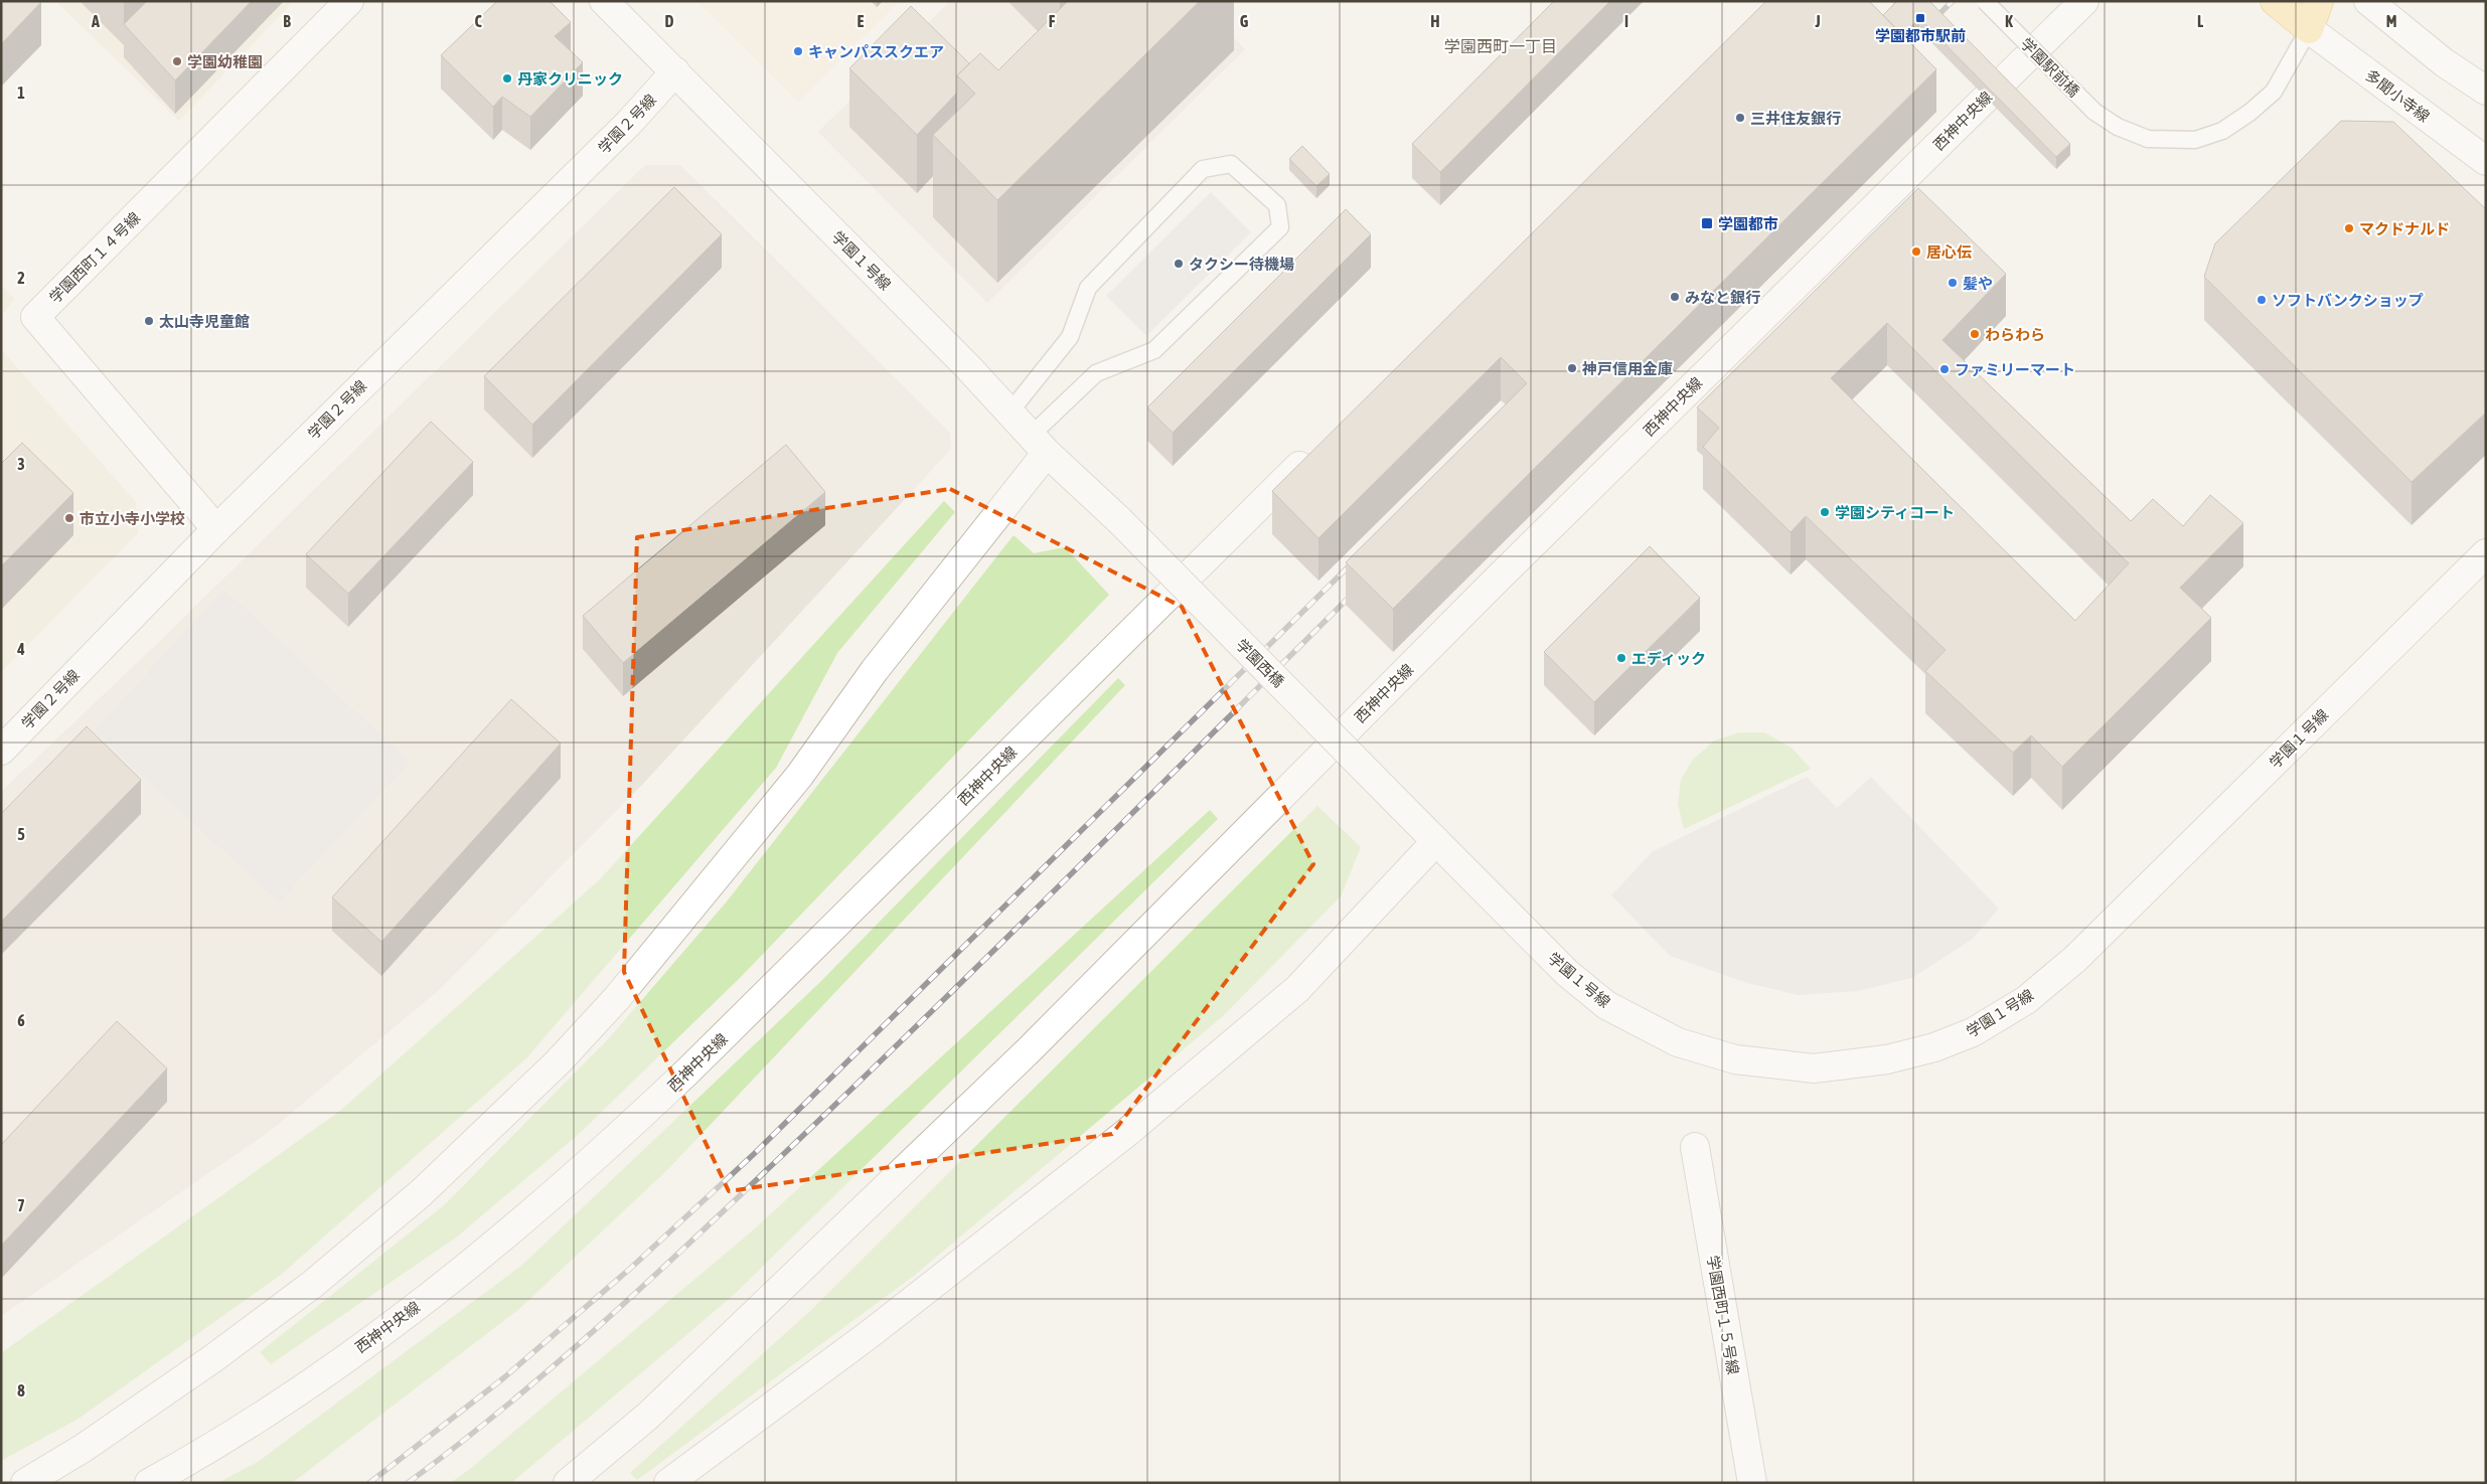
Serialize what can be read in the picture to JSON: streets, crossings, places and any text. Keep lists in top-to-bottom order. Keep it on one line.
{"streets":{"street":["多聞小寺線","西神中央線","学園２号線","学園西町１４号線","学園１号線","学園西橋","学園西町１５号線"],"lane":["学園駅前橋"]},"crossings":[["学園駅前橋","多聞小寺線"],["学園２号線","学園西町１４号線"],["学園２号線","学園１号線"],["学園１号線","学園西橋"]],"districts":["学園西町一丁目"],"places":{"transit":["学園都市駅前","学園都市"],"other":["キャンパススクエア","学園幼稚園","丹家クリニック","三井住友銀行","マクドナルド","居心伝","タクシー待機場","髪や","みなと銀行","ソフトバンクショップ","太山寺児童館","わらわら","神戸信用金庫","ファミリーマート","学園シティコート","市立小寺小学校","エディック"]},"grid":{"columns":["A","B","C","D","E","F","G","H","I","J","K","L","M"],"rows":["1","2","3","4","5","6","7","8"]}}
